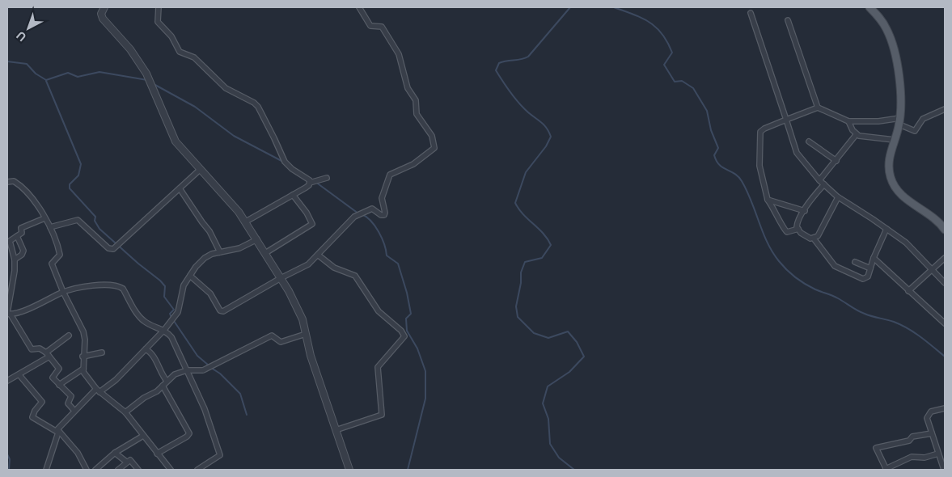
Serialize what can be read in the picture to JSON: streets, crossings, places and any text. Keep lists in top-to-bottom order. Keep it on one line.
{"north":"bottom left"}
